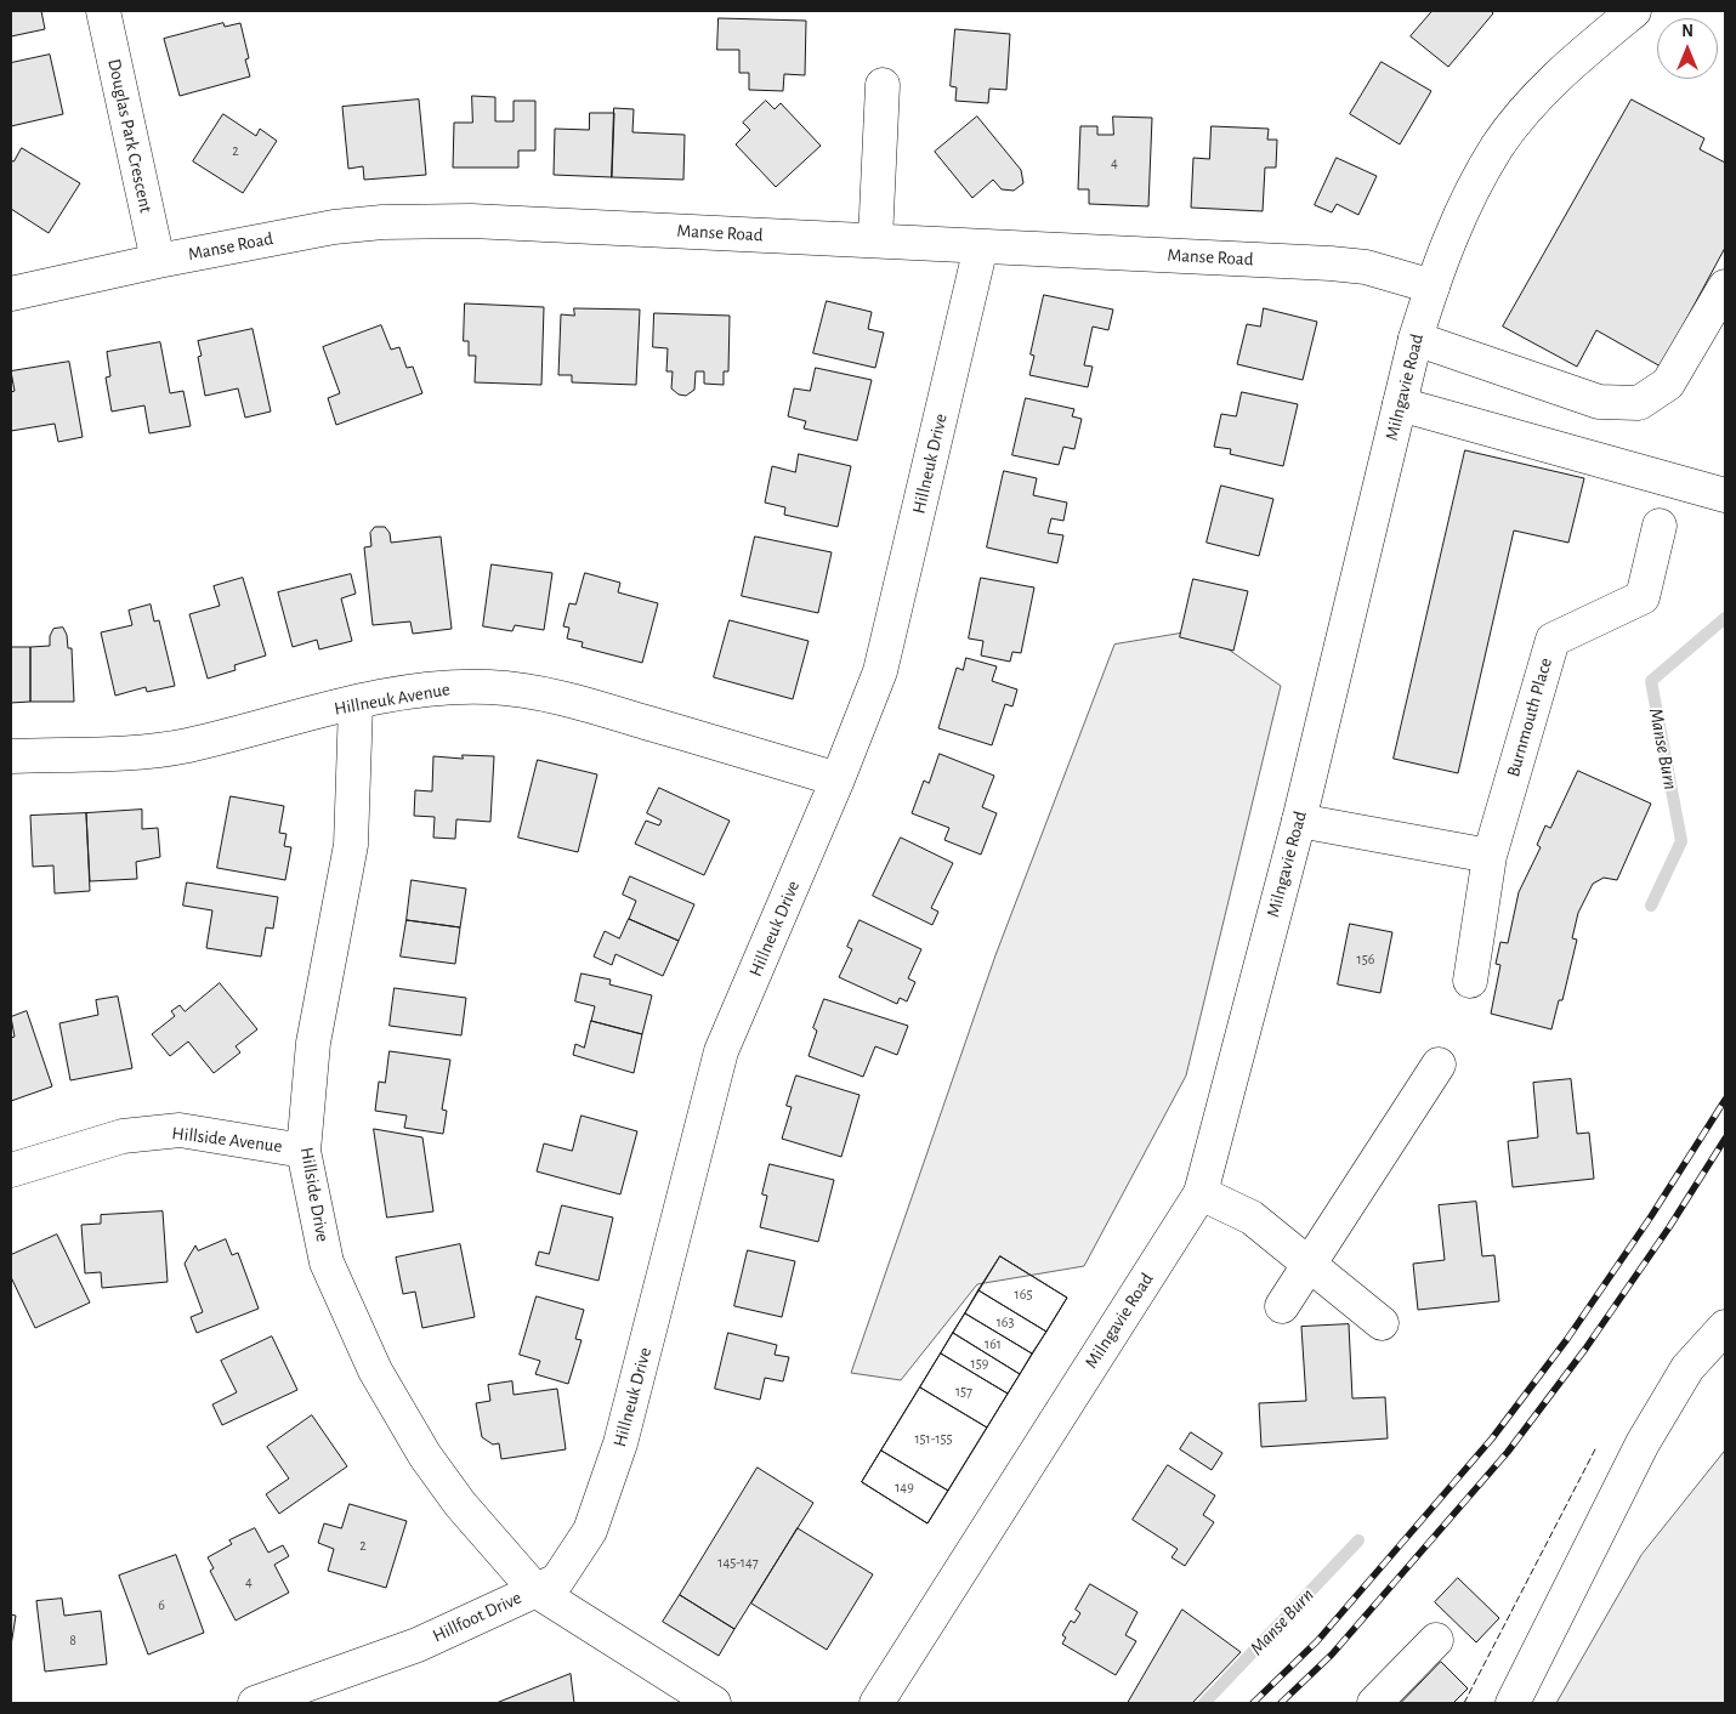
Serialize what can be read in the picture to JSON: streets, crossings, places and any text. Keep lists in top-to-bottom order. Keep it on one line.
{"streets":{"street":["Douglas Park Crescent","Manse Road","Milngavie Road","Hillneuk Drive","Hillneuk Avenue","Burnmouth Place","Hillside Avenue","Hillside Drive","Hillfoot Drive"]},"crossings":[["Douglas Park Crescent","Manse Road"],["Manse Road","Milngavie Road"],["Manse Road","Hillneuk Drive"],["Hillneuk Drive","Hillneuk Avenue"],["Hillneuk Drive","Hillside Drive"],["Hillneuk Drive","Hillfoot Drive"],["Hillneuk Avenue","Hillside Drive"],["Hillside Avenue","Hillside Drive"],["Hillside Drive","Hillfoot Drive"]],"water":["Manse Burn"],"house_numbers":["2","4","156","165","163","161","159","157","151-155","149","2","145-147","4","6","8"],"north":"top"}
